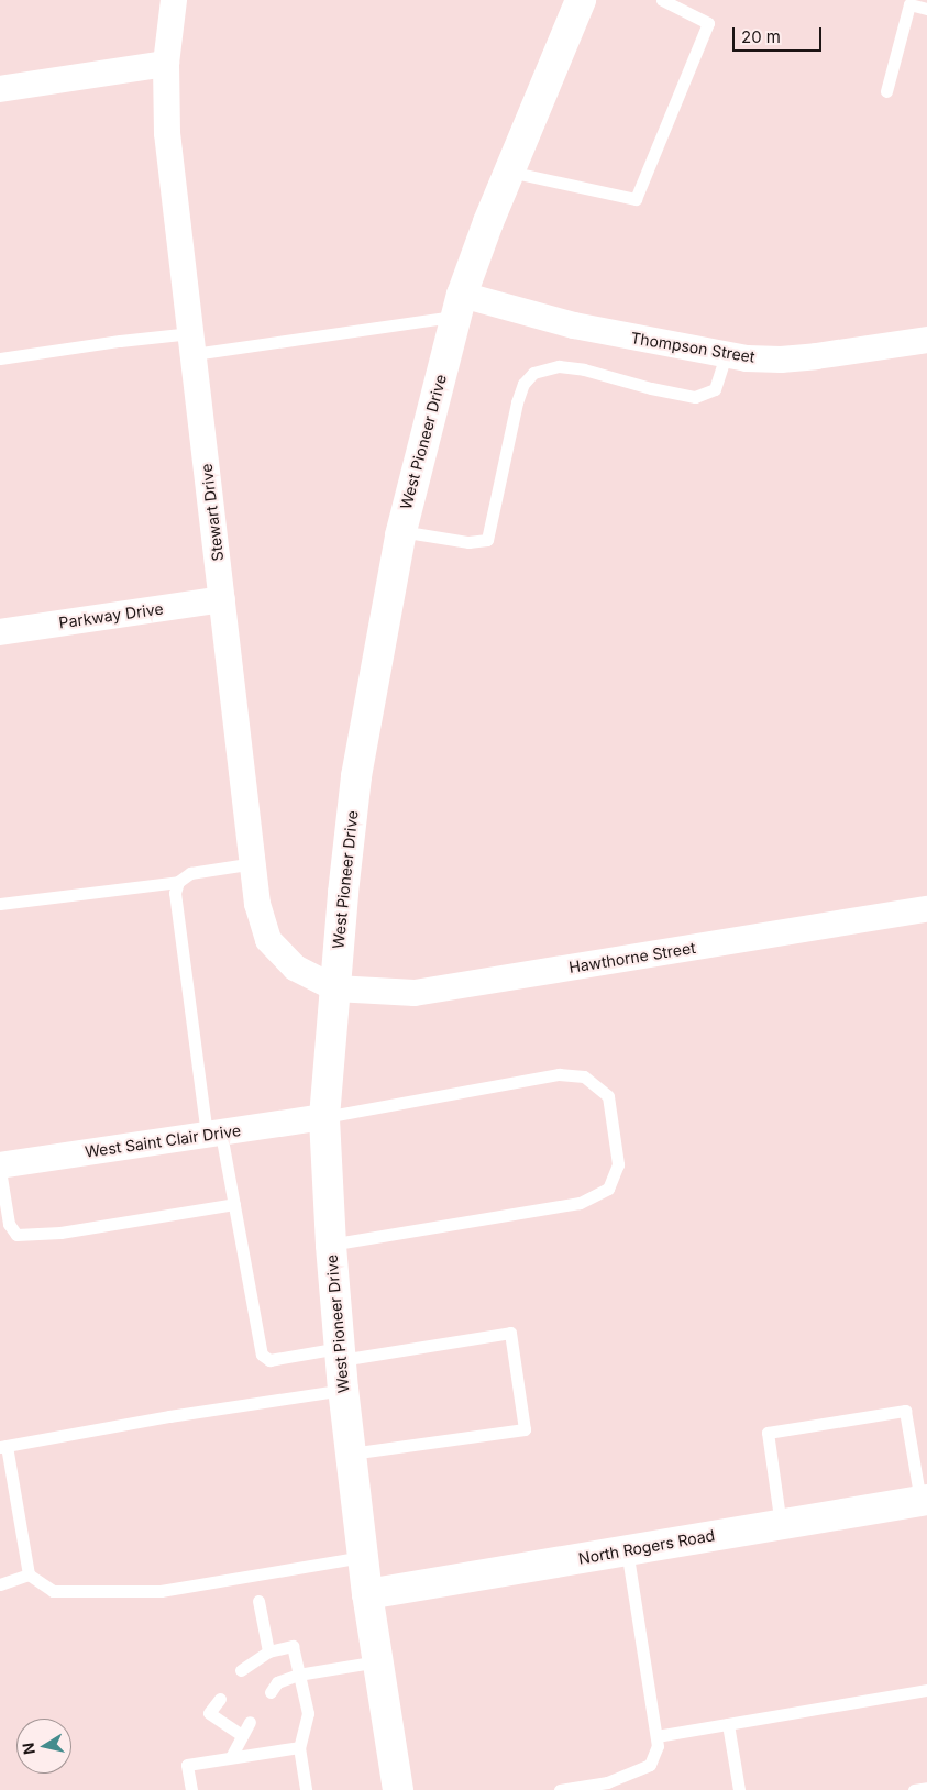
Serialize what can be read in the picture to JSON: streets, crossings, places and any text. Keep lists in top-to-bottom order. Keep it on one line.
{"streets":{"main road":["West Pioneer Drive","North Rogers Road"],"street":["Thompson Street","Stewart Drive","Parkway Drive","Hawthorne Street","West Saint Clair Drive"]},"crossings":[["Thompson Street","West Pioneer Drive"],["West Pioneer Drive","Stewart Drive"],["West Pioneer Drive","Hawthorne Street"],["West Pioneer Drive","West Saint Clair Drive"],["West Pioneer Drive","North Rogers Road"],["Stewart Drive","Parkway Drive"],["Stewart Drive","Hawthorne Street"]],"scale_bar":"20 m","north":"left"}
